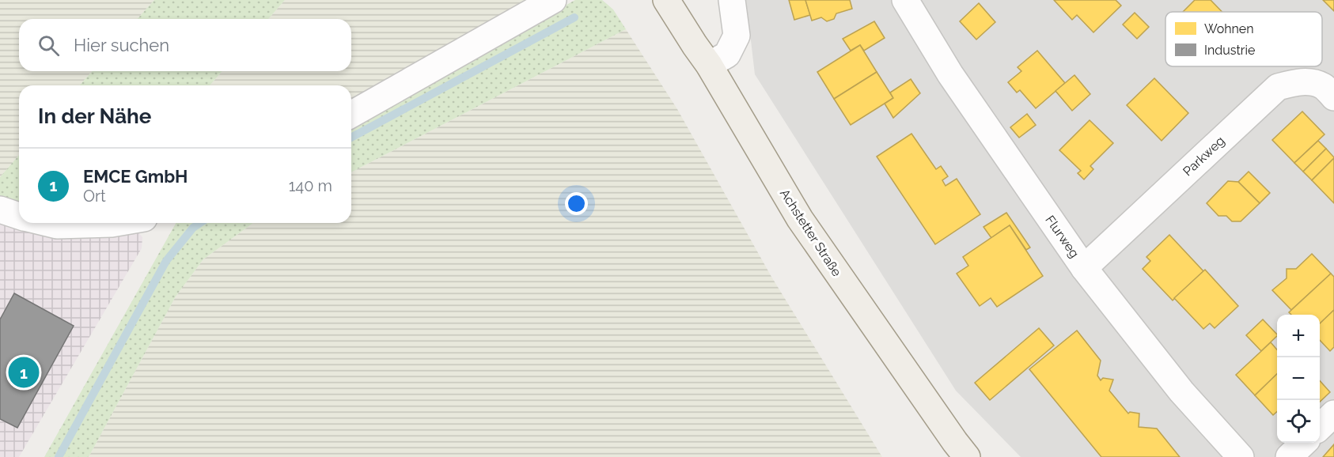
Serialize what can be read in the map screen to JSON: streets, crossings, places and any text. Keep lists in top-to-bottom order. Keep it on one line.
{"streets":{"main road":["Achstetter Straße"],"street":["Parkweg","Flurweg"]},"crossings":[["Parkweg","Flurweg"]],"legend":["Wohnen","Industrie"],"page":{"search":"Hier suchen","heading":"In der Nähe","list":[{"mark":"1","name":"EMCE GmbH","note":"Ort","value":"140 m"}],"map_buttons":["+","−"],"pins":"1"}}
